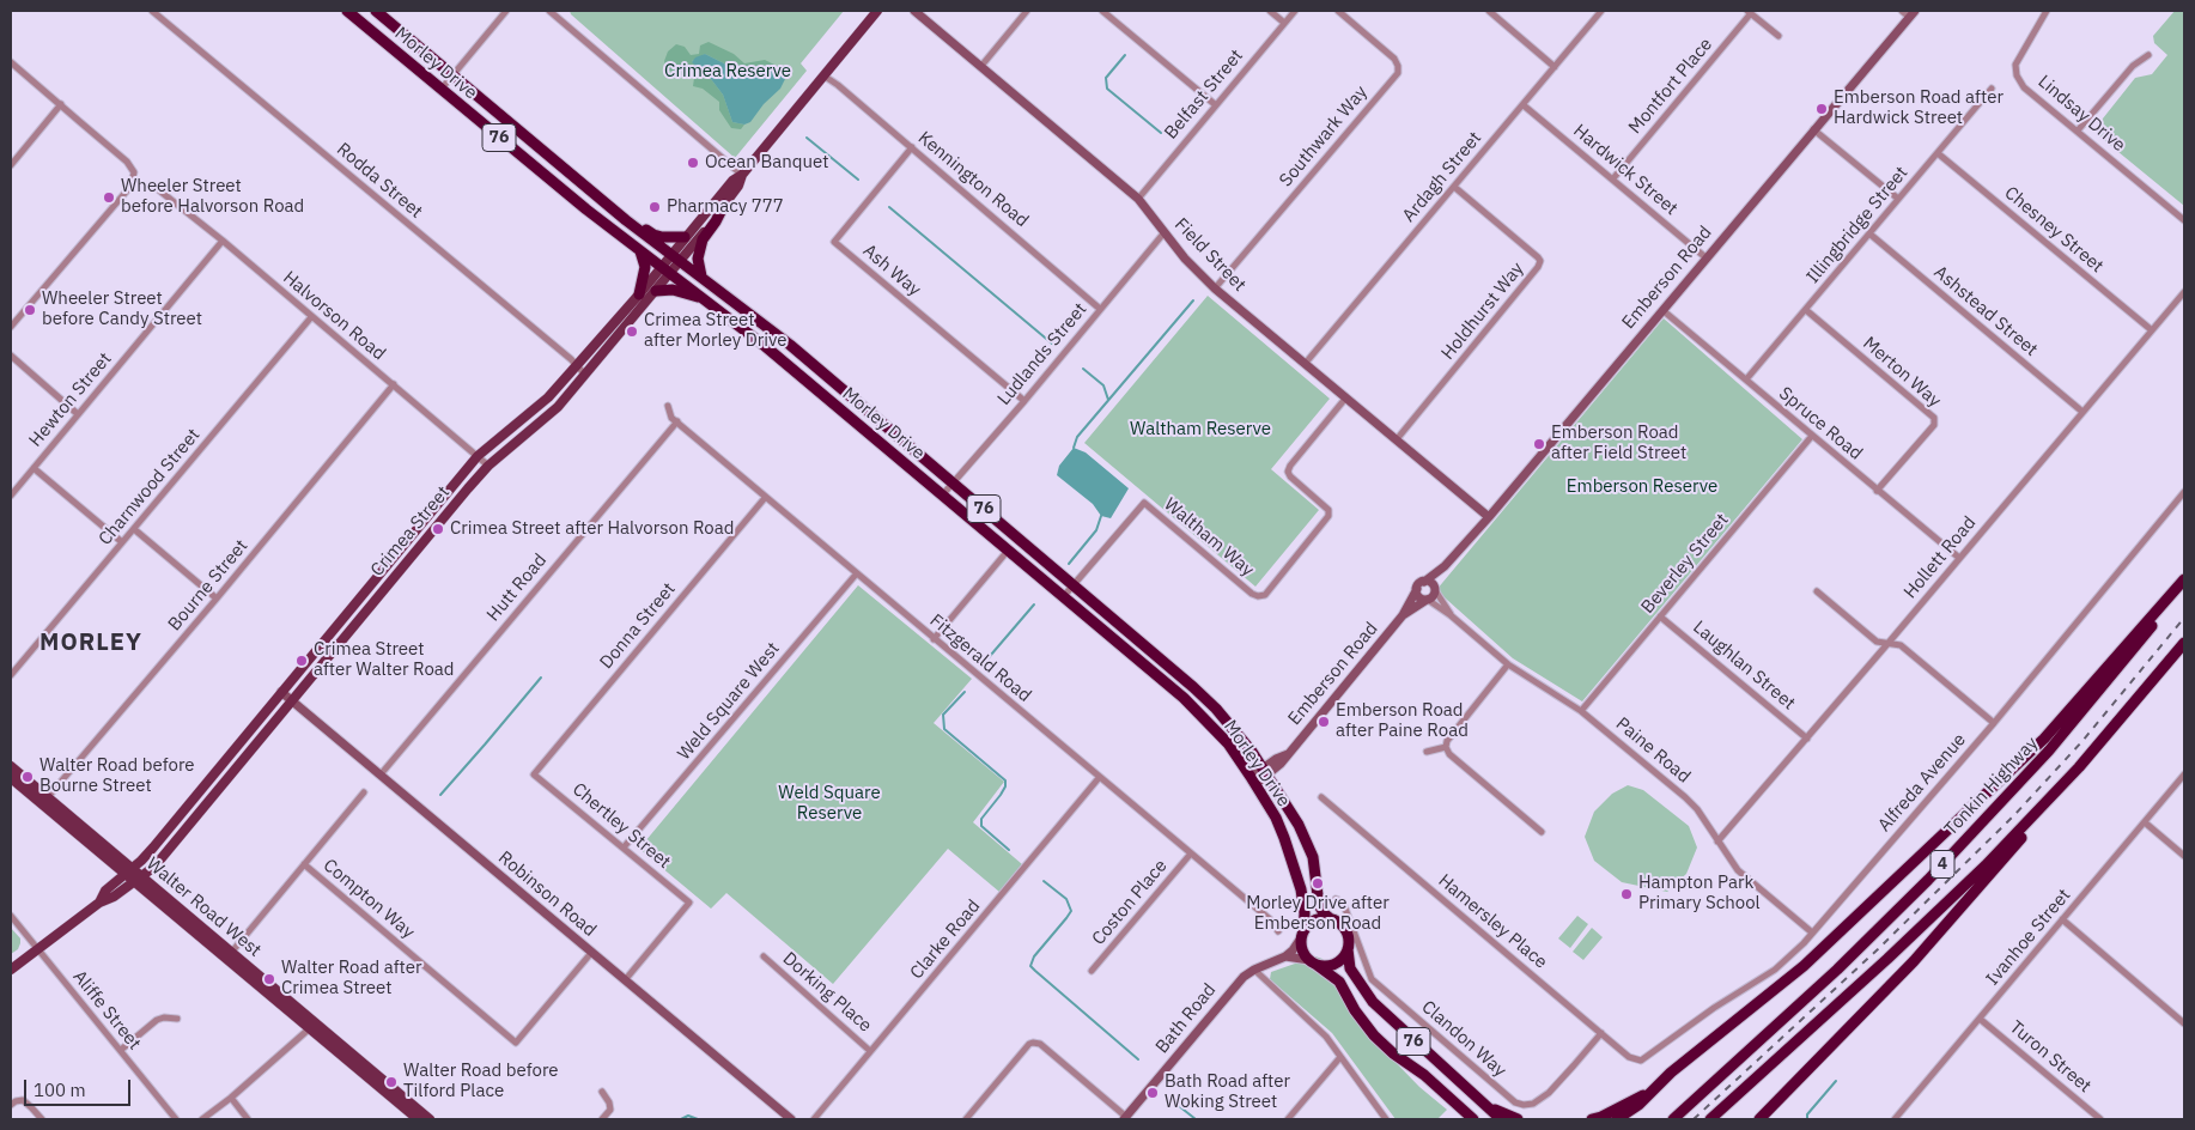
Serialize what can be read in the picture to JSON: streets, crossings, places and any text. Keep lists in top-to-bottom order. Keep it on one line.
{"streets":{"highway":["Morley Drive","76","Tonkin Highway","4"],"main road":["Crimea Street","Walter Road West"],"street":["Montfort Place","Belfast Street","Lindsay Drive","Southwark Way","Hardwick Street","Ardagh Street","Kennington Road","Rodda Street","Illingbridge Street","Chesney Street","Field Street","Ash Way","Emberson Road","Holdhurst Way","Ashstead Street","Halvorson Road","Ludlands Street","Merton Way","Hewton Street","Spruce Road","Charnwood Street","Waltham Way","Hollett Road","Beverley Street","Bourne Street","Hutt Road","Donna Street","Fitzgerald Road","Laughlan Street","Weld Square West","Paine Road","Alfreda Avenue","Chertley Street","Robinson Road","Compton Way","Coston Place","Hamersley Place","Ivanhoe Street","Clarke Road","Dorking Place","Aliffe Street","Bath Road","Clandon Way","Turon Street"]},"crossings":[["Morley Drive","76"],["Morley Drive","Emberson Road"],["Morley Drive","Ludlands Street"],["Morley Drive","Crimea Street"],["Morley Drive","Waltham Way"],["Morley Drive","Bath Road"],["Montfort Place","Hardwick Street"],["Belfast Street","Field Street"],["Southwark Way","Field Street"],["76","Bath Road"],["Hardwick Street","Ardagh Street"],["Hardwick Street","Emberson Road"],["Ardagh Street","Field Street"],["Ardagh Street","Holdhurst Way"],["Kennington Road","Ash Way"],["Kennington Road","Ludlands Street"],["Kennington Road","Crimea Street"],["Rodda Street","Crimea Street"],["Illingbridge Street","Chesney Street"],["Illingbridge Street","Ashstead Street"],["Illingbridge Street","Merton Way"],["Illingbridge Street","Spruce Road"],["Chesney Street","Hollett Road"],["Field Street","Emberson Road"],["Field Street","Holdhurst Way"],["Field Street","Ludlands Street"],["Field Street","Waltham Way"],["Ash Way","Ludlands Street"],["Emberson Road","Spruce Road"],["Emberson Road","Paine Road"],["Ashstead Street","Hollett Road"],["Halvorson Road","Hewton Street"],["Halvorson Road","Charnwood Street"],["Halvorson Road","Crimea Street"],["Halvorson Road","Bourne Street"],["Merton Way","Spruce Road"],["Spruce Road","Hollett Road"],["Spruce Road","Beverley Street"],["Crimea Street","Robinson Road"],["Crimea Street","Walter Road West"],["Crimea Street","Aliffe Street"],["Hollett Road","Laughlan Street"],["Hollett Road","Paine Road"],["Beverley Street","Laughlan Street"],["Beverley Street","Paine Road"],["Bourne Street","Walter Road West"],["Hutt Road","Fitzgerald Road"],["Hutt Road","Robinson Road"],["Donna Street","Fitzgerald Road"],["Donna Street","Chertley Street"],["Fitzgerald Road","Weld Square West"],["Fitzgerald Road","Coston Place"],["Fitzgerald Road","Clarke Road"],["Weld Square West","Chertley Street"],["Paine Road","Alfreda Avenue"],["Alfreda Avenue","Hamersley Place"],["Chertley Street","Robinson Road"],["Robinson Road","Compton Way"],["Hamersley Place","Clandon Way"],["Ivanhoe Street","Turon Street"],["Clarke Road","Dorking Place"]],"districts":["MORLEY"],"parks":["Crimea Reserve","Waltham Reserve","Emberson Reserve","Weld Square Reserve"],"places":["Emberson Road after Hardwick Street","Ocean Banquet","Wheeler Street before Halvorson Road","Pharmacy 777","Wheeler Street before Candy Street","Crimea Street after Morley Drive","Emberson Road after Field Street","Crimea Street after Halvorson Road","Crimea Street after Walter Road","Emberson Road after Paine Road","Walter Road before Bourne Street","Morley Drive after Emberson Road","Hampton Park Primary School","Walter Road after Crimea Street","Walter Road before Tilford Place","Bath Road after Woking Street"],"scale_bar":"100 m"}
